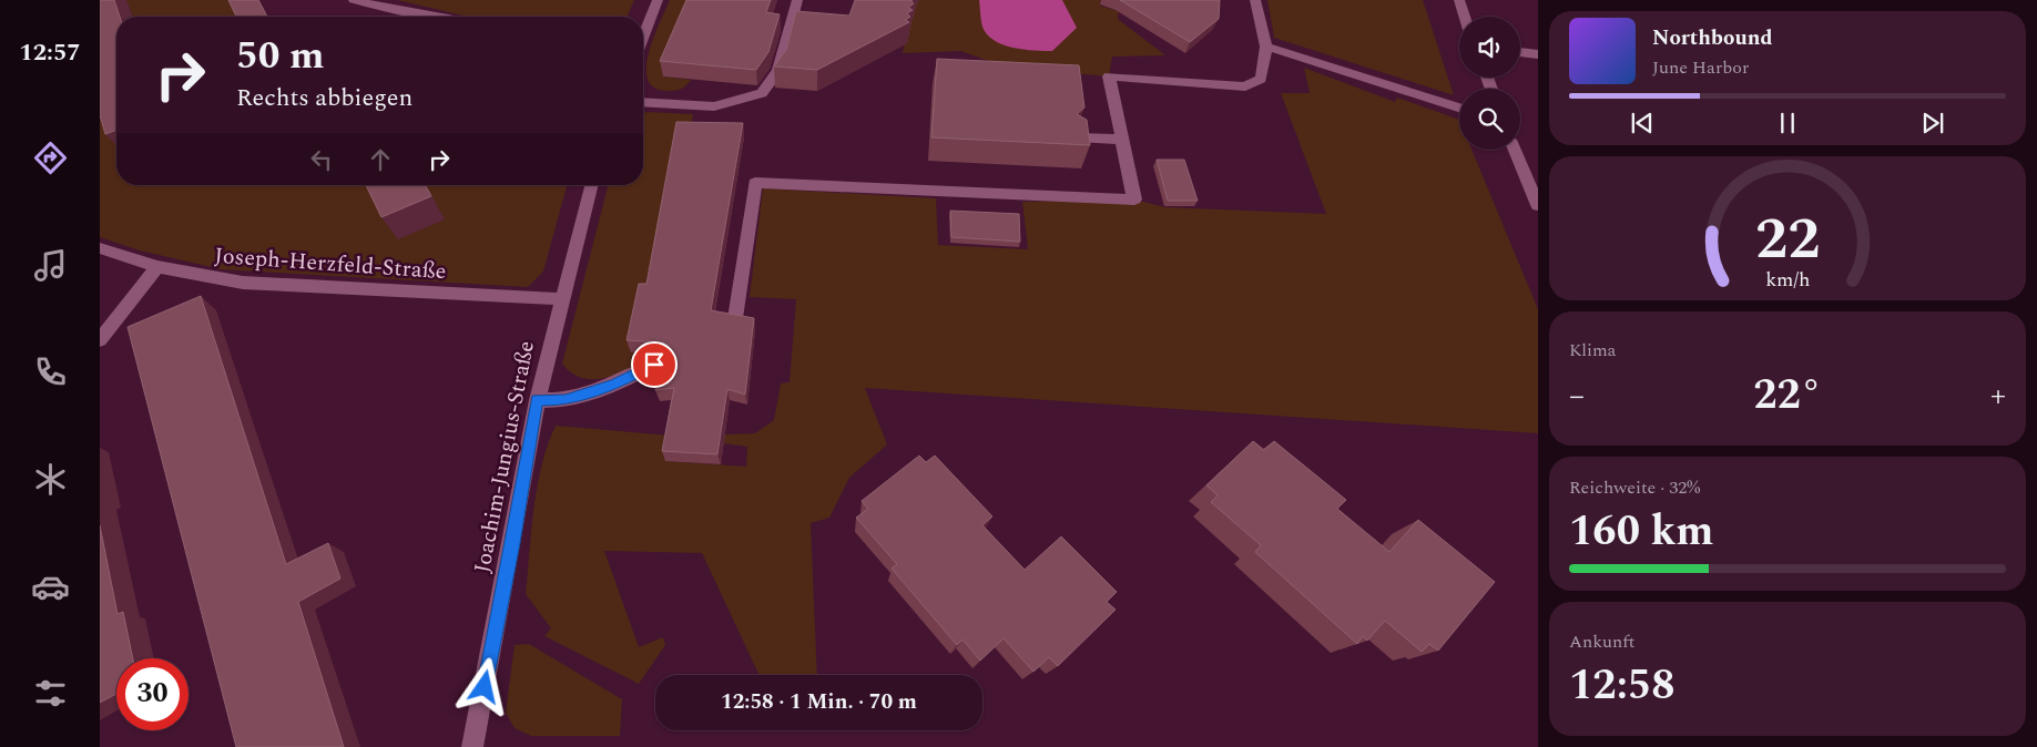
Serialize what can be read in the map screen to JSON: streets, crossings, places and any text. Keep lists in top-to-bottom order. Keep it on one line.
{"streets":{"street":["Joseph-Herzfeld-Straße","Joachim-Jungius-Straße"]},"crossings":[["Joseph-Herzfeld-Straße","Joachim-Jungius-Straße"]],"page":{"tabs":"12:57","turn":["50 m","Rechts abbiegen"],"song":["Northbound","June Harbor"],"tile":["Klima",["Reichweite · 32%","160 km"],["Ankunft","12:58"]],"heat":["−","22°","+"],"limit":"30","trip":"12:58 · 1 Min. · 70 m","gauge":["22","km/h"]}}
